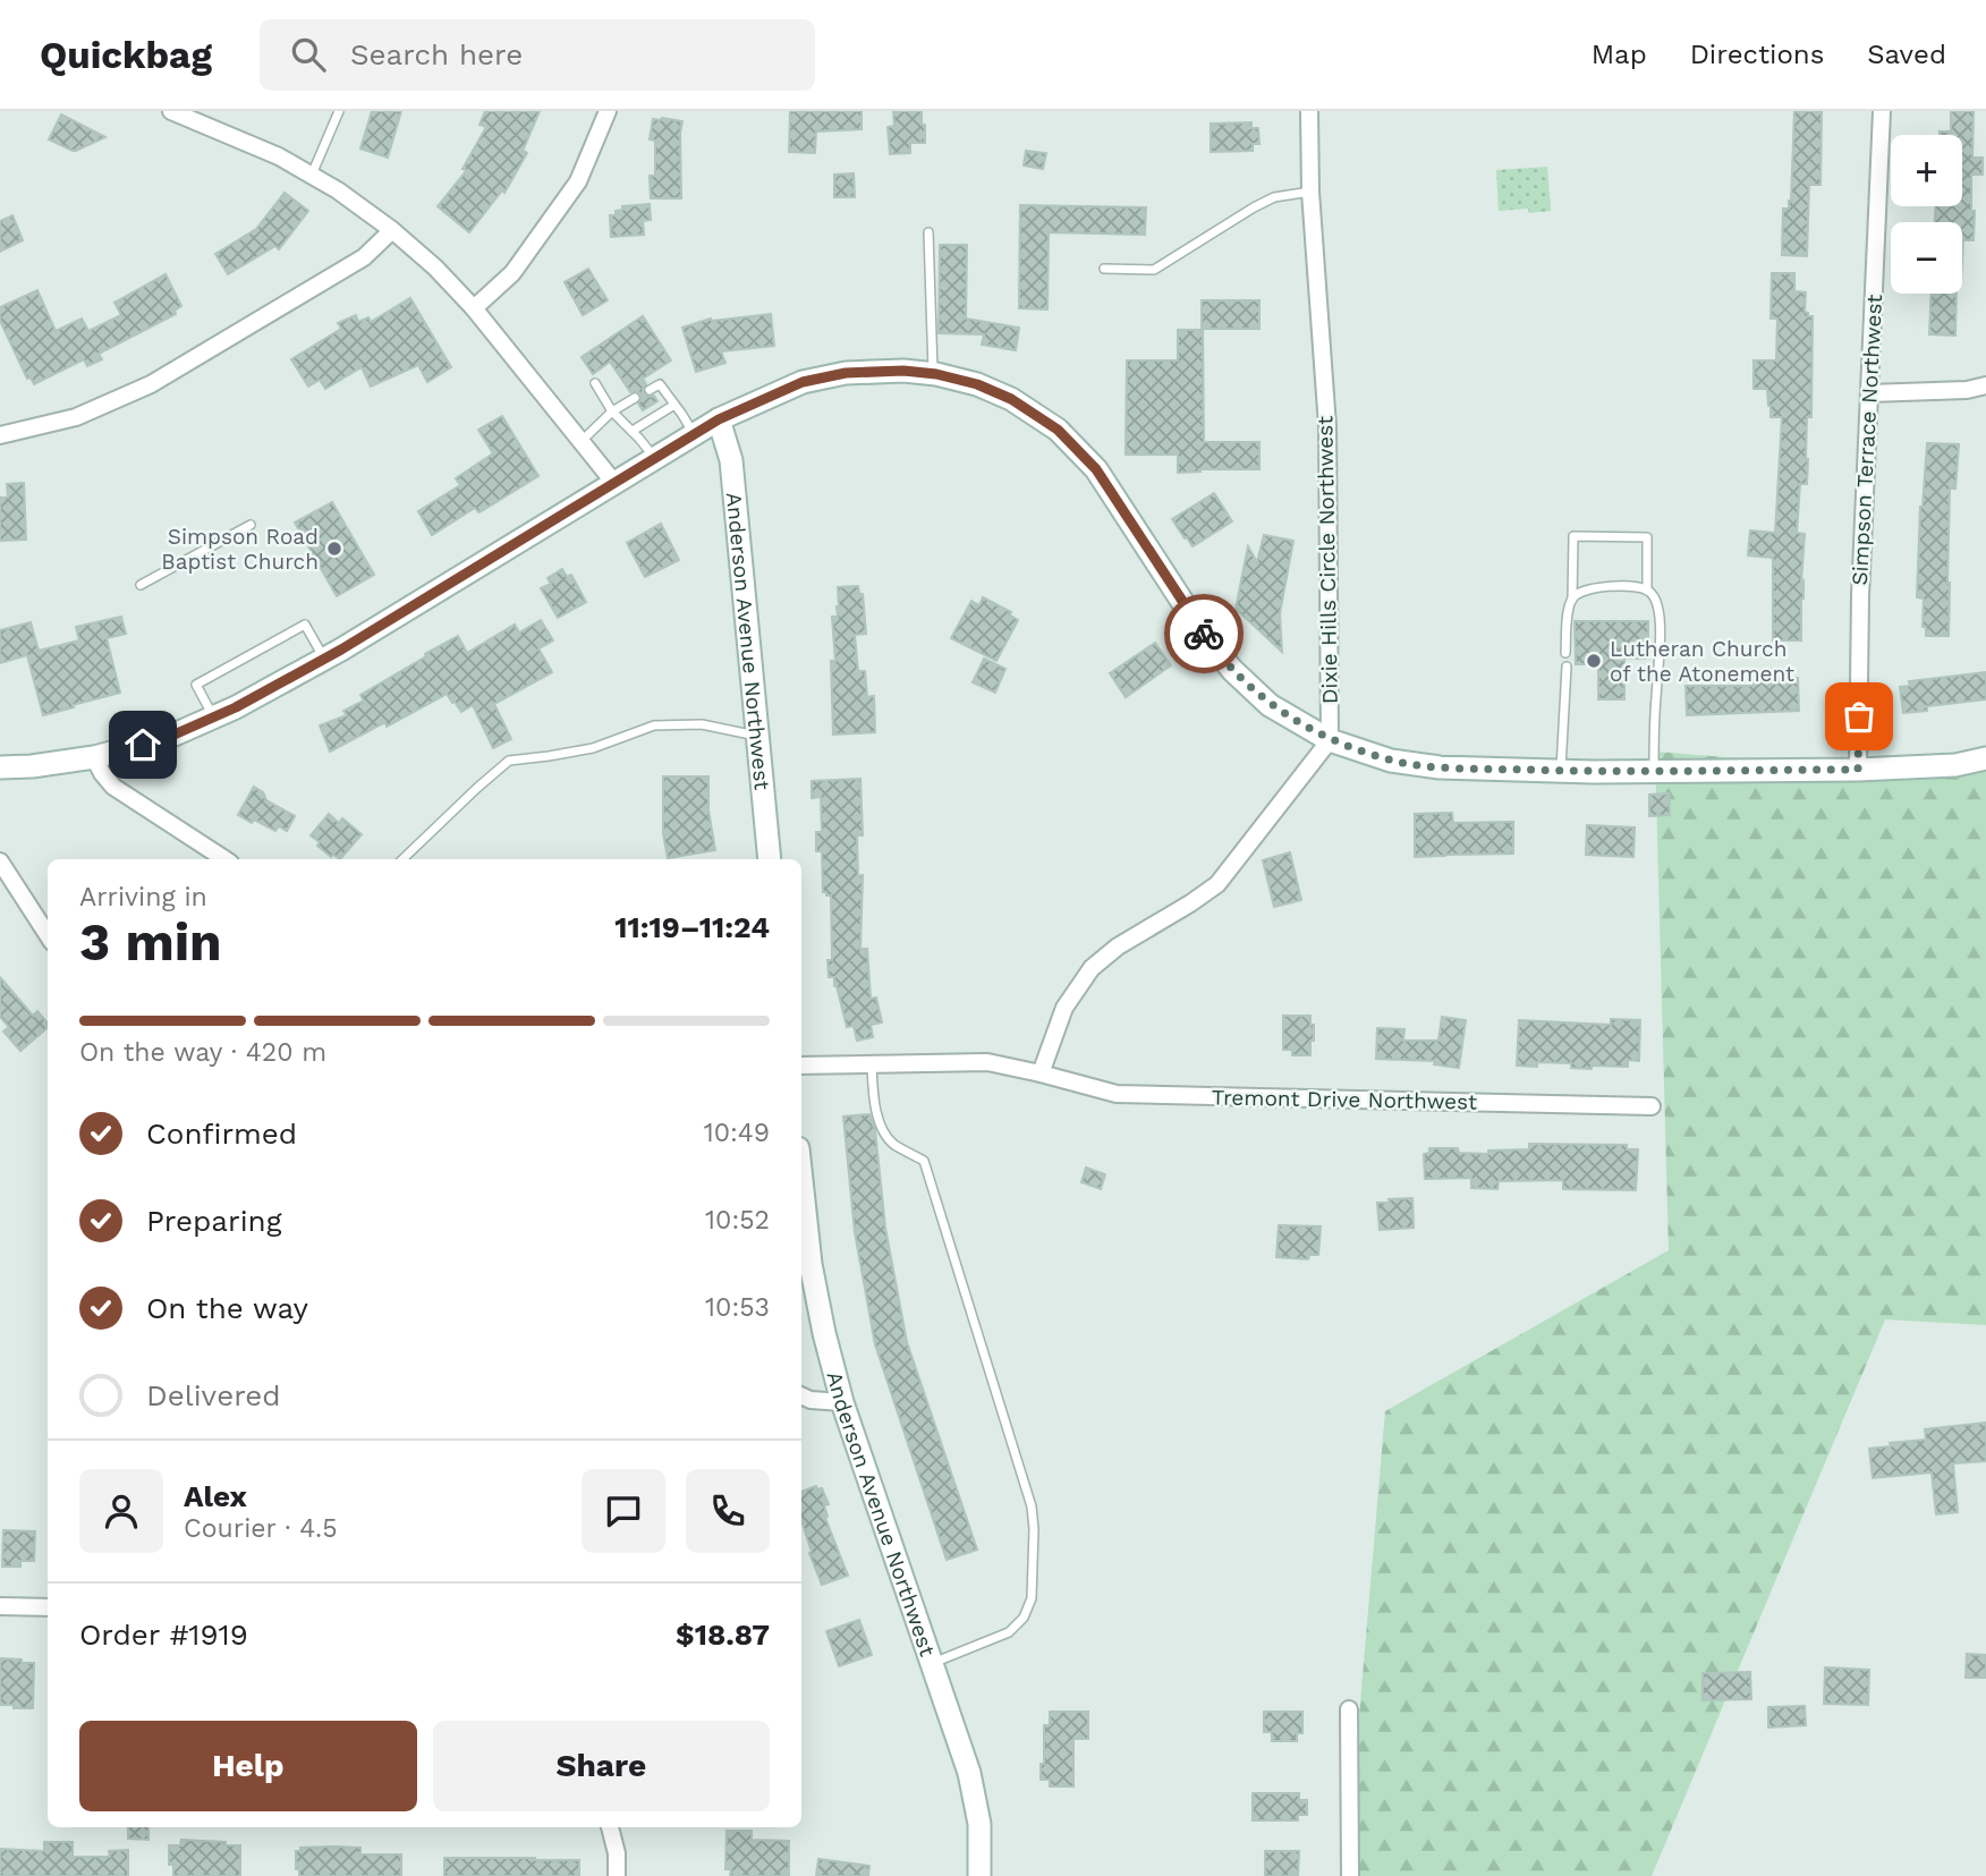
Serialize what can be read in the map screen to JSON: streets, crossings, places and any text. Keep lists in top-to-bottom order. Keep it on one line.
{"streets":{"main road":["Anderson Avenue Northwest"],"street":["Simpson Terrace Northwest","Dixie Hills Circle Northwest","Tremont Drive Northwest"]},"places":["Simpson Road Baptist Church","Lutheran Church of the Atonement"],"page":{"header":"Quickbag","search":"Search here","nav":["Map","Directions","Saved"],"map_buttons":["+","−"],"heading":["3 min","Arriving in","11:19–11:24"],"panel":["Alex","Courier · 4.5","Order #1919","$18.87"],"bar":"On the way · 420 m","list":[["Confirmed","10:49"],["Preparing","10:52"],["On the way","10:53"],"Delivered"],"buttons":["Help","Share"]}}
